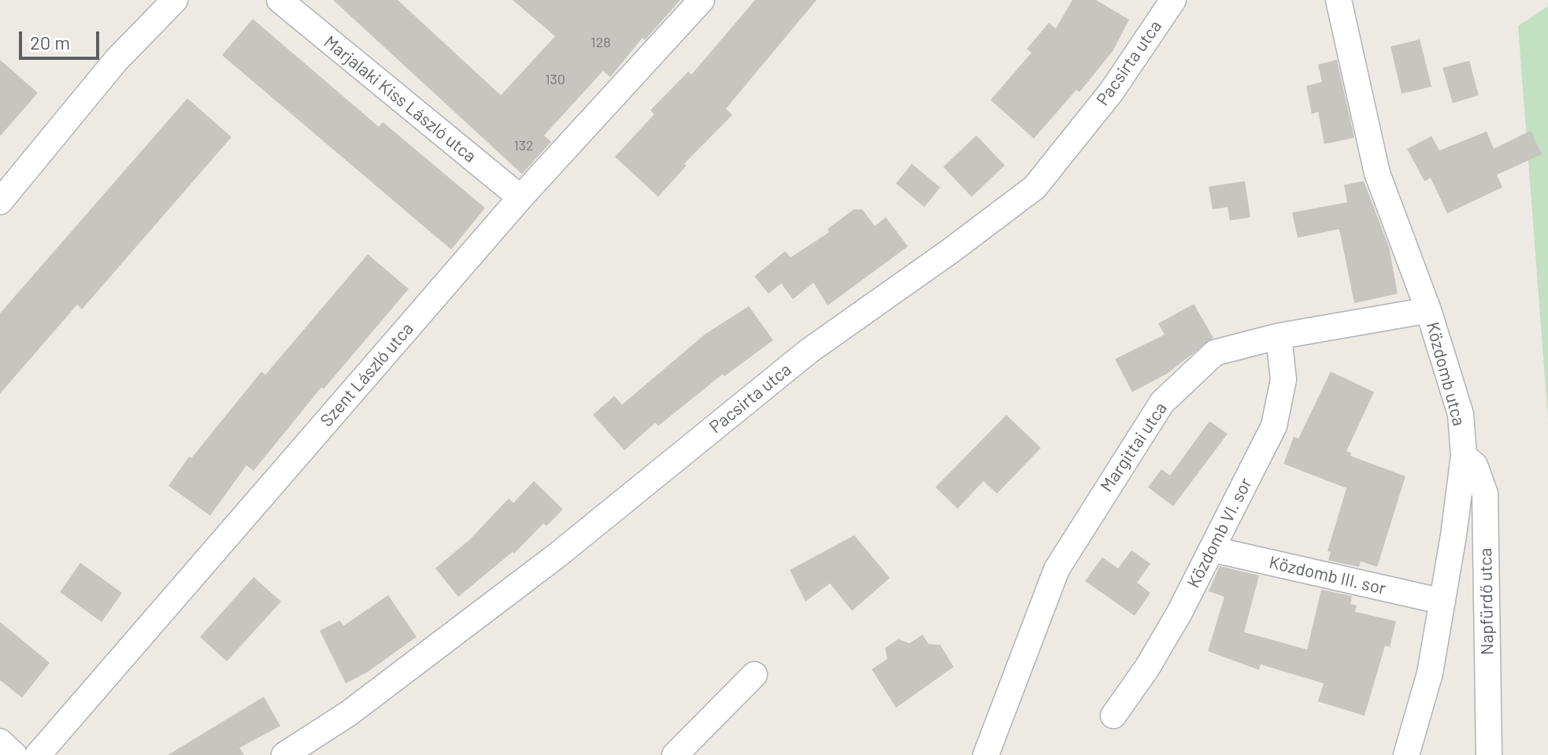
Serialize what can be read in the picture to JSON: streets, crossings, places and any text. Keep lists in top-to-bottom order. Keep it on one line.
{"streets":{"street":["Pacsirta utca","Marjalaki Kiss László utca","Közdomb utca","Szent László utca","Margittai utca","Közdomb VI. sor","Közdomb III. sor","Napfürdő utca"]},"crossings":[["Marjalaki Kiss László utca","Szent László utca"],["Közdomb utca","Margittai utca"],["Közdomb utca","Közdomb III. sor"],["Közdomb utca","Napfürdő utca"],["Margittai utca","Közdomb VI. sor"],["Közdomb VI. sor","Közdomb III. sor"]],"house_numbers":["128","130","132"],"scale_bar":"20 m"}
